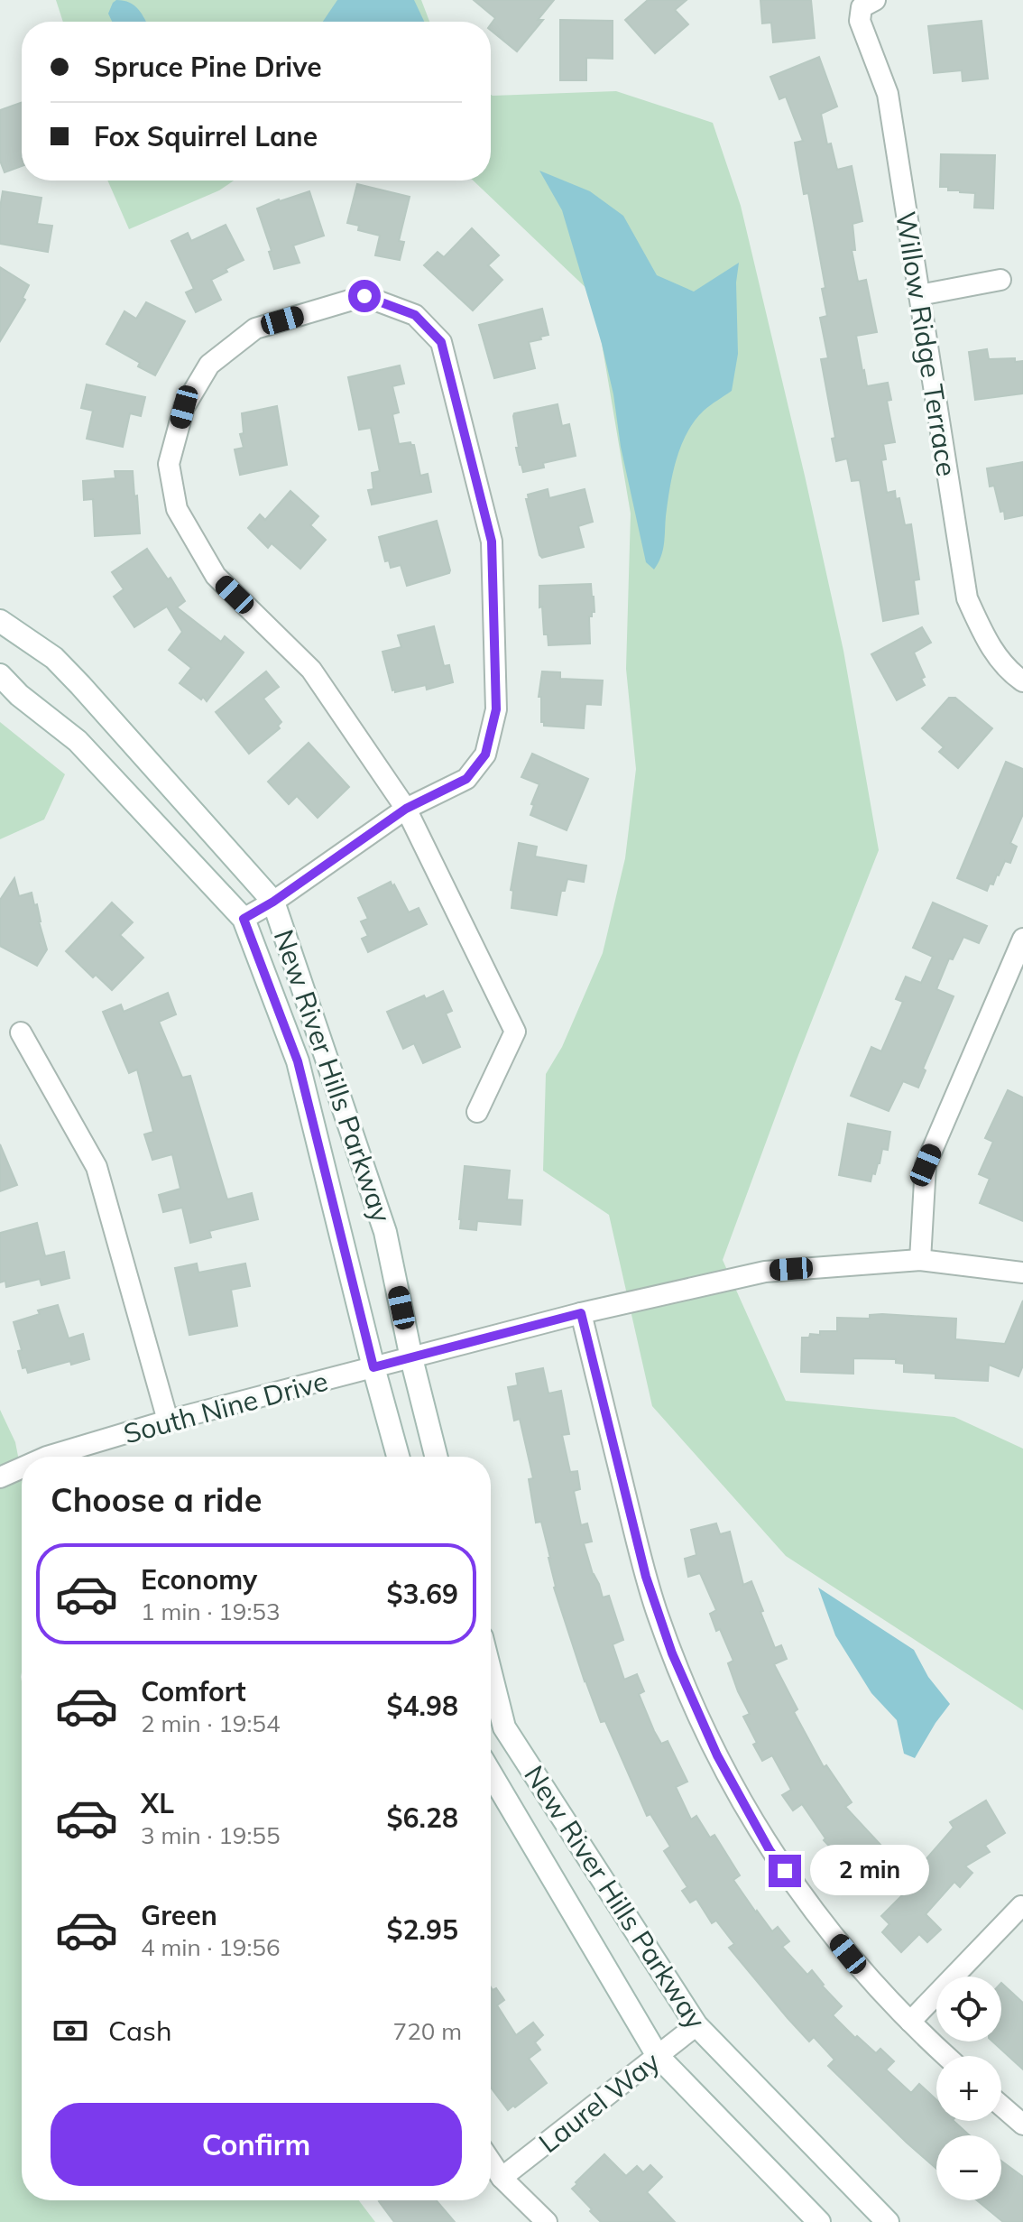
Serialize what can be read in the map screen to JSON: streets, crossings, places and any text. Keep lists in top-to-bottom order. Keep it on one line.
{"streets":{"street":["Willow Ridge Terrace","New River Hills Parkway","South Nine Drive","Laurel Way"]},"crossings":[["New River Hills Parkway","South Nine Drive"],["New River Hills Parkway","Laurel Way"]],"page":{"banner":["Spruce Pine Drive","Fox Squirrel Lane"],"heading":"Choose a ride","list":[{"name":"Economy","note":"1 min · 19:53","value":"$3.69"},{"name":"Comfort","note":"2 min · 19:54","value":"$4.98"},{"name":"XL","note":"3 min · 19:55","value":"$6.28"},{"name":"Green","note":"4 min · 19:56","value":"$2.95"}],"bubble":"2 min","map_buttons":["+","−"],"pay":["Cash","720 m"],"buttons":"Confirm"}}
